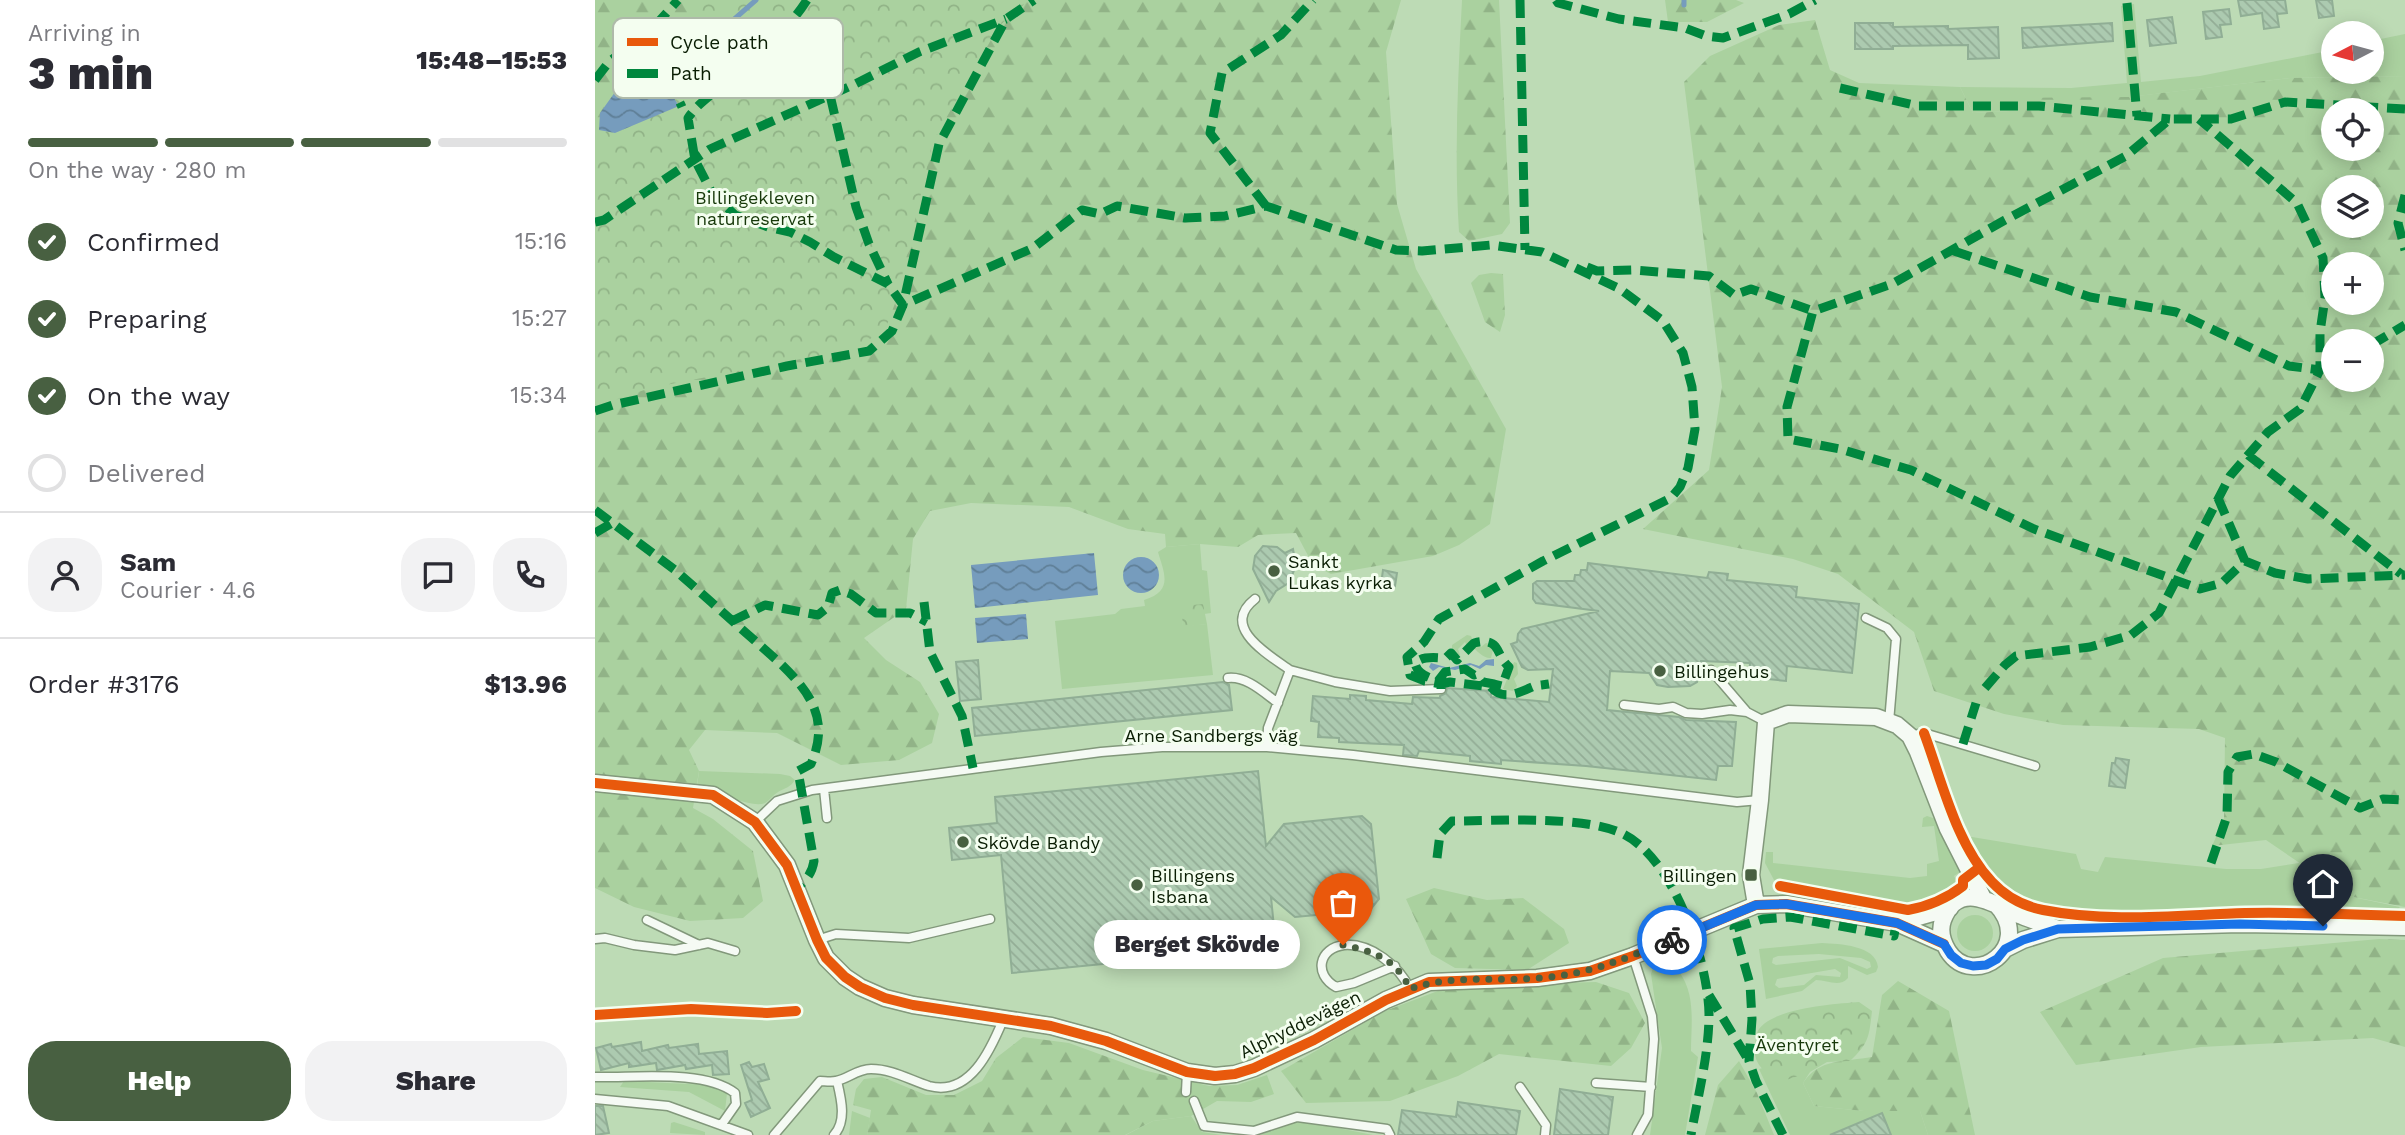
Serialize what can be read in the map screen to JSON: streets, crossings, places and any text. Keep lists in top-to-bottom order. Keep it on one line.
{"streets":{"street":["Alphyddevägen"],"lane":["Arne Sandbergs väg"]},"crossings":[["Arne Sandbergs väg","Alphyddevägen"]],"parks":["Billingekleven naturreservat","Äventyret"],"places":{"other":["Sankt Lukas kyrka","Billingehus","Skövde Bandy","Billingens Isbana","Berget Skövde"],"transit":["Billingen"]},"legend":["Cycle path","Path"],"north":"left","page":{"heading":["3 min","Arriving in","15:48–15:53"],"panel":["Sam","Courier · 4.6","Order #3176","$13.96"],"map_buttons":["+","−"],"bar":"On the way · 280 m","list":[["Confirmed","15:16"],["Preparing","15:27"],["On the way","15:34"],"Delivered"],"bubble":"Berget Skövde","buttons":["Help","Share"]}}
